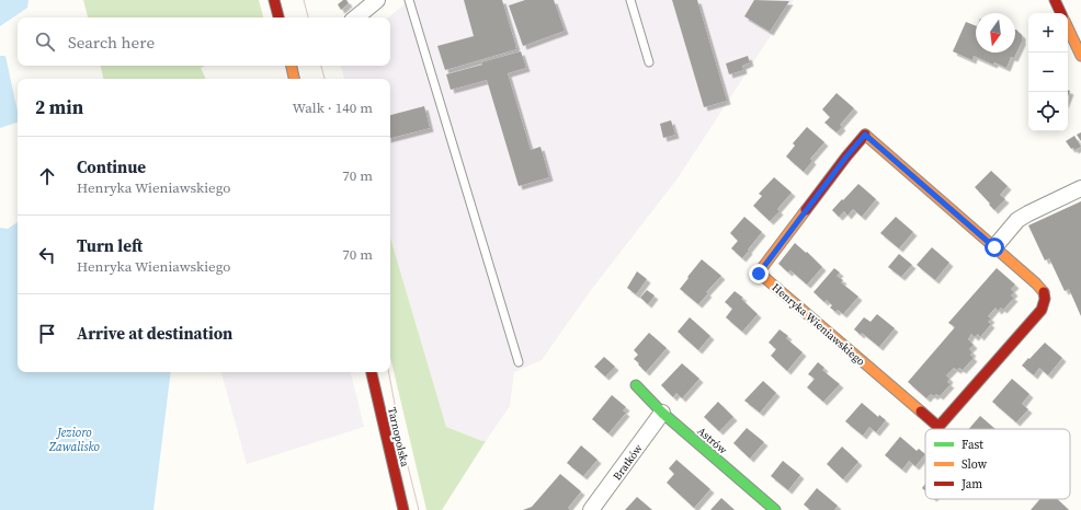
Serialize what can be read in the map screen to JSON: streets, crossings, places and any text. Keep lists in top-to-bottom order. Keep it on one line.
{"streets":{"street":["Henryka Wieniawskiego","Tarnopolska","Astrów","Bratków"]},"crossings":[["Astrów","Bratków"]],"water":["Jezioro Zawalisko"],"legend":["Fast","Slow","Jam"],"north":"bottom","page":{"map_buttons":["+","−"],"search":"Search here","heading":["2 min","Walk · 140 m"],"list":[["Continue","Henryka Wieniawskiego","70 m"],["Turn left","Henryka Wieniawskiego","70 m"],"Arrive at destination"]}}
